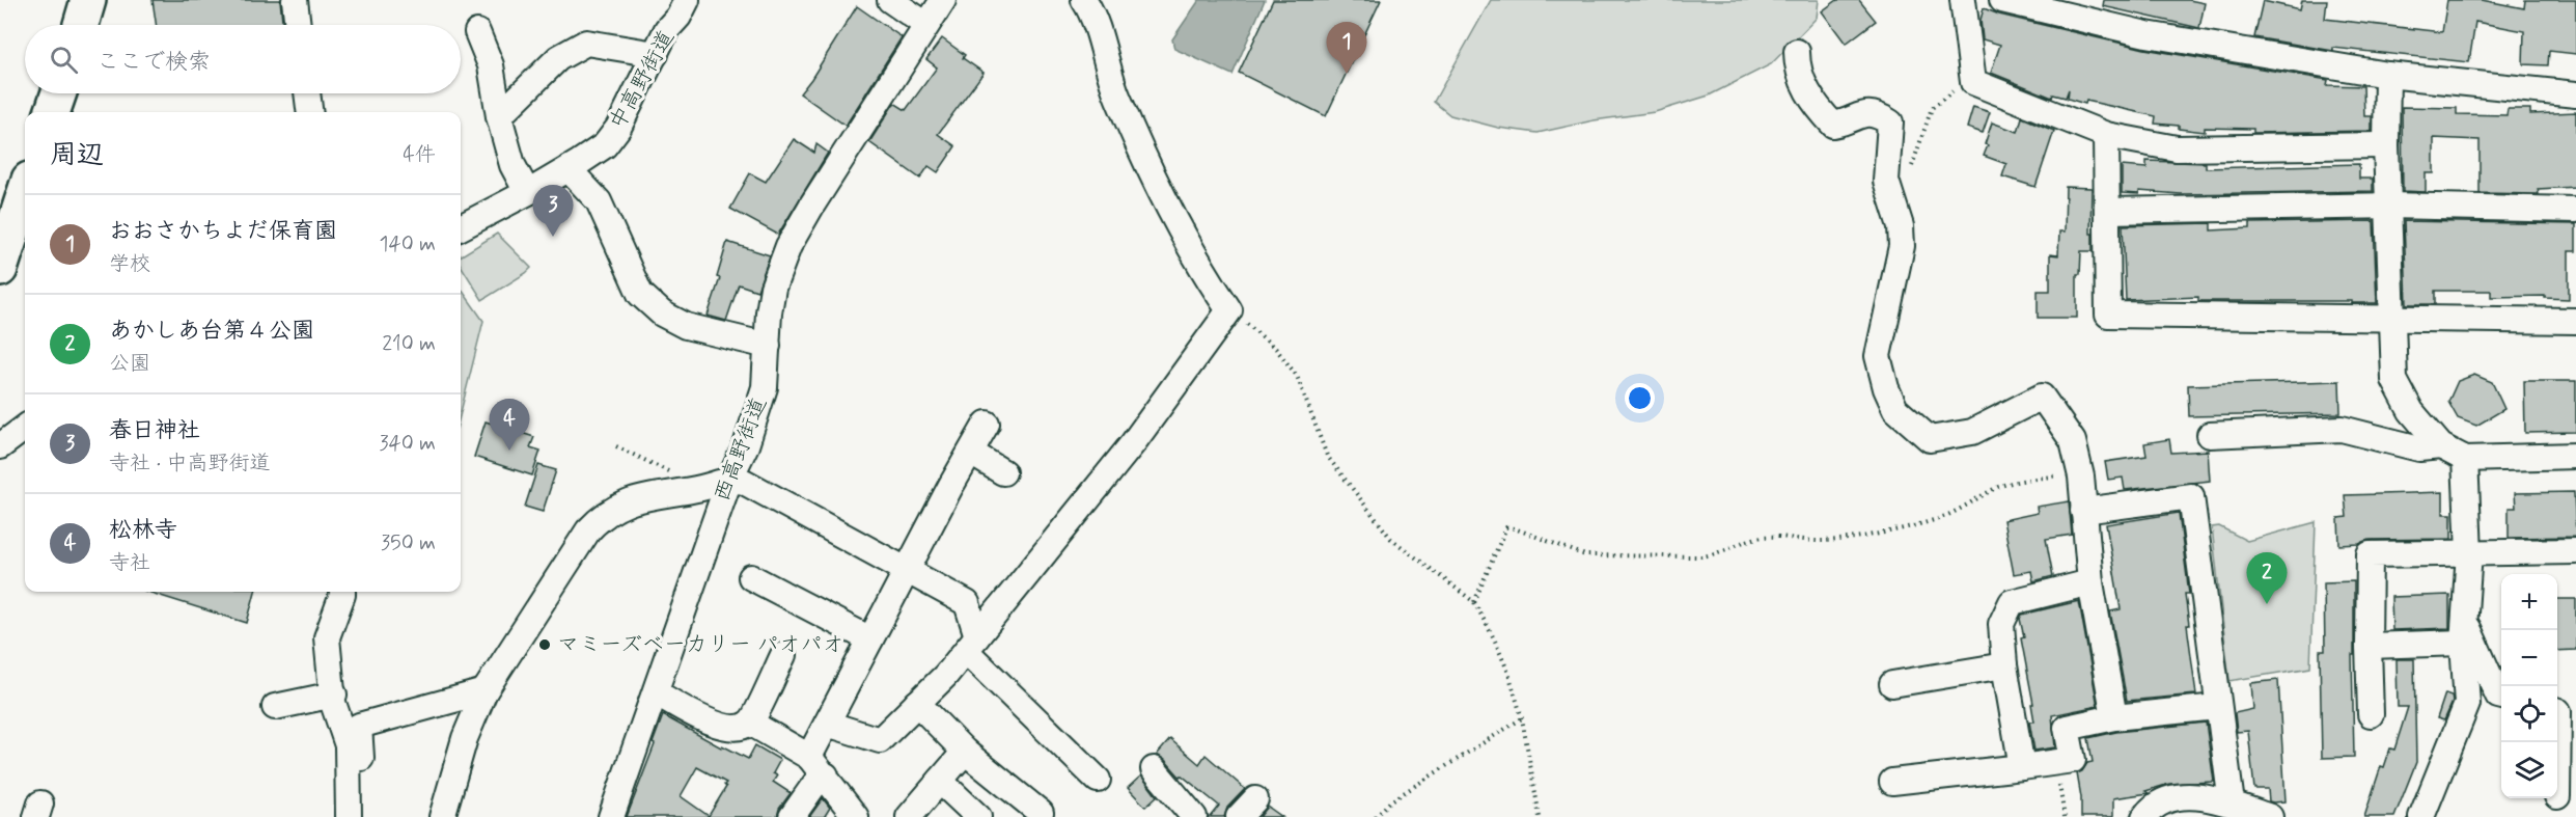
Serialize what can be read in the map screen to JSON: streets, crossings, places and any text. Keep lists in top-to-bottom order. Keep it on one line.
{"streets":{"street":["中高野街道","西高野街道"]},"places":["マミーズベーカリー パオパオ"],"page":{"pins":["1","3","4","2"],"search":"ここで検索","heading":["周辺","4件"],"list":[{"mark":"1","name":"おおさかちよだ保育園","note":"学校","value":"140 m"},{"mark":"2","name":"あかしあ台第４公園","note":"公園","value":"210 m"},{"mark":"3","name":"春日神社","note":"寺社 · 中高野街道","value":"340 m"},{"mark":"4","name":"松林寺","note":"寺社","value":"350 m"}],"map_buttons":["+","−"]}}
